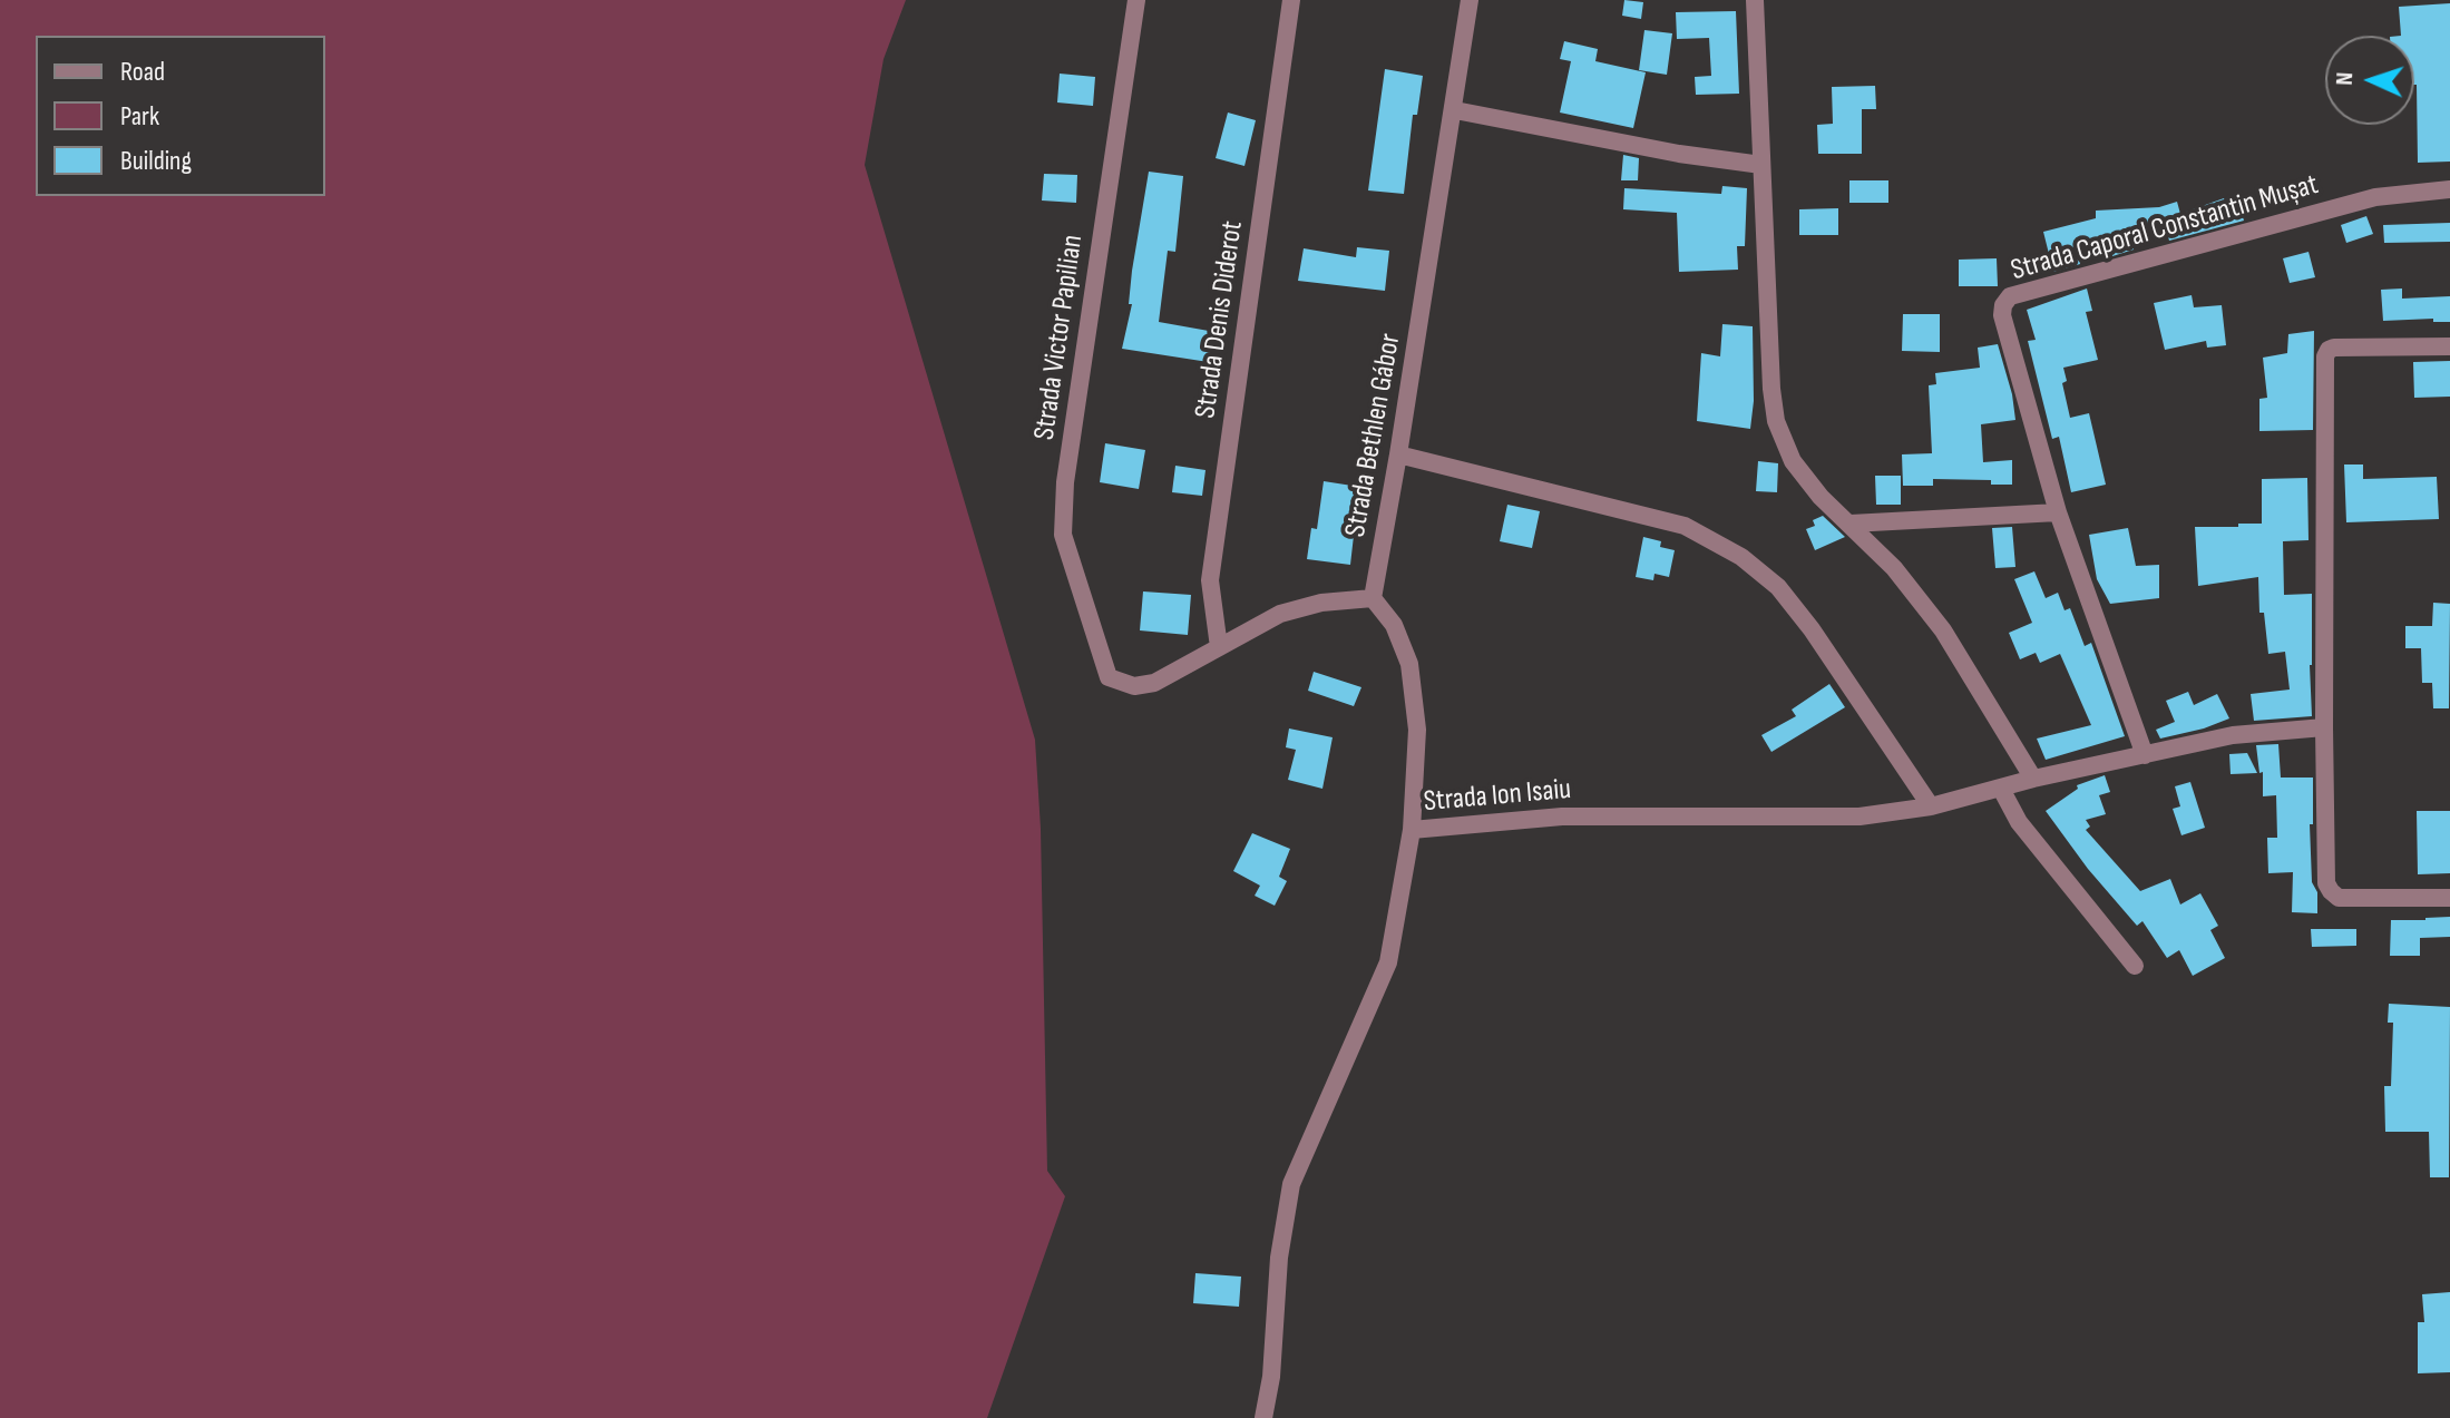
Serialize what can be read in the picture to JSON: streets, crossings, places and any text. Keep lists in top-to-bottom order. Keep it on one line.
{"streets":{"street":["Strada Caporal Constantin Mușat","Strada Denis Diderot","Strada Victor Papilian","Strada Bethlen Gábor","Strada Ion Isaiu"]},"crossings":[["Strada Denis Diderot","Strada Victor Papilian"]],"legend":["Road","Park","Building"],"north":"left"}
